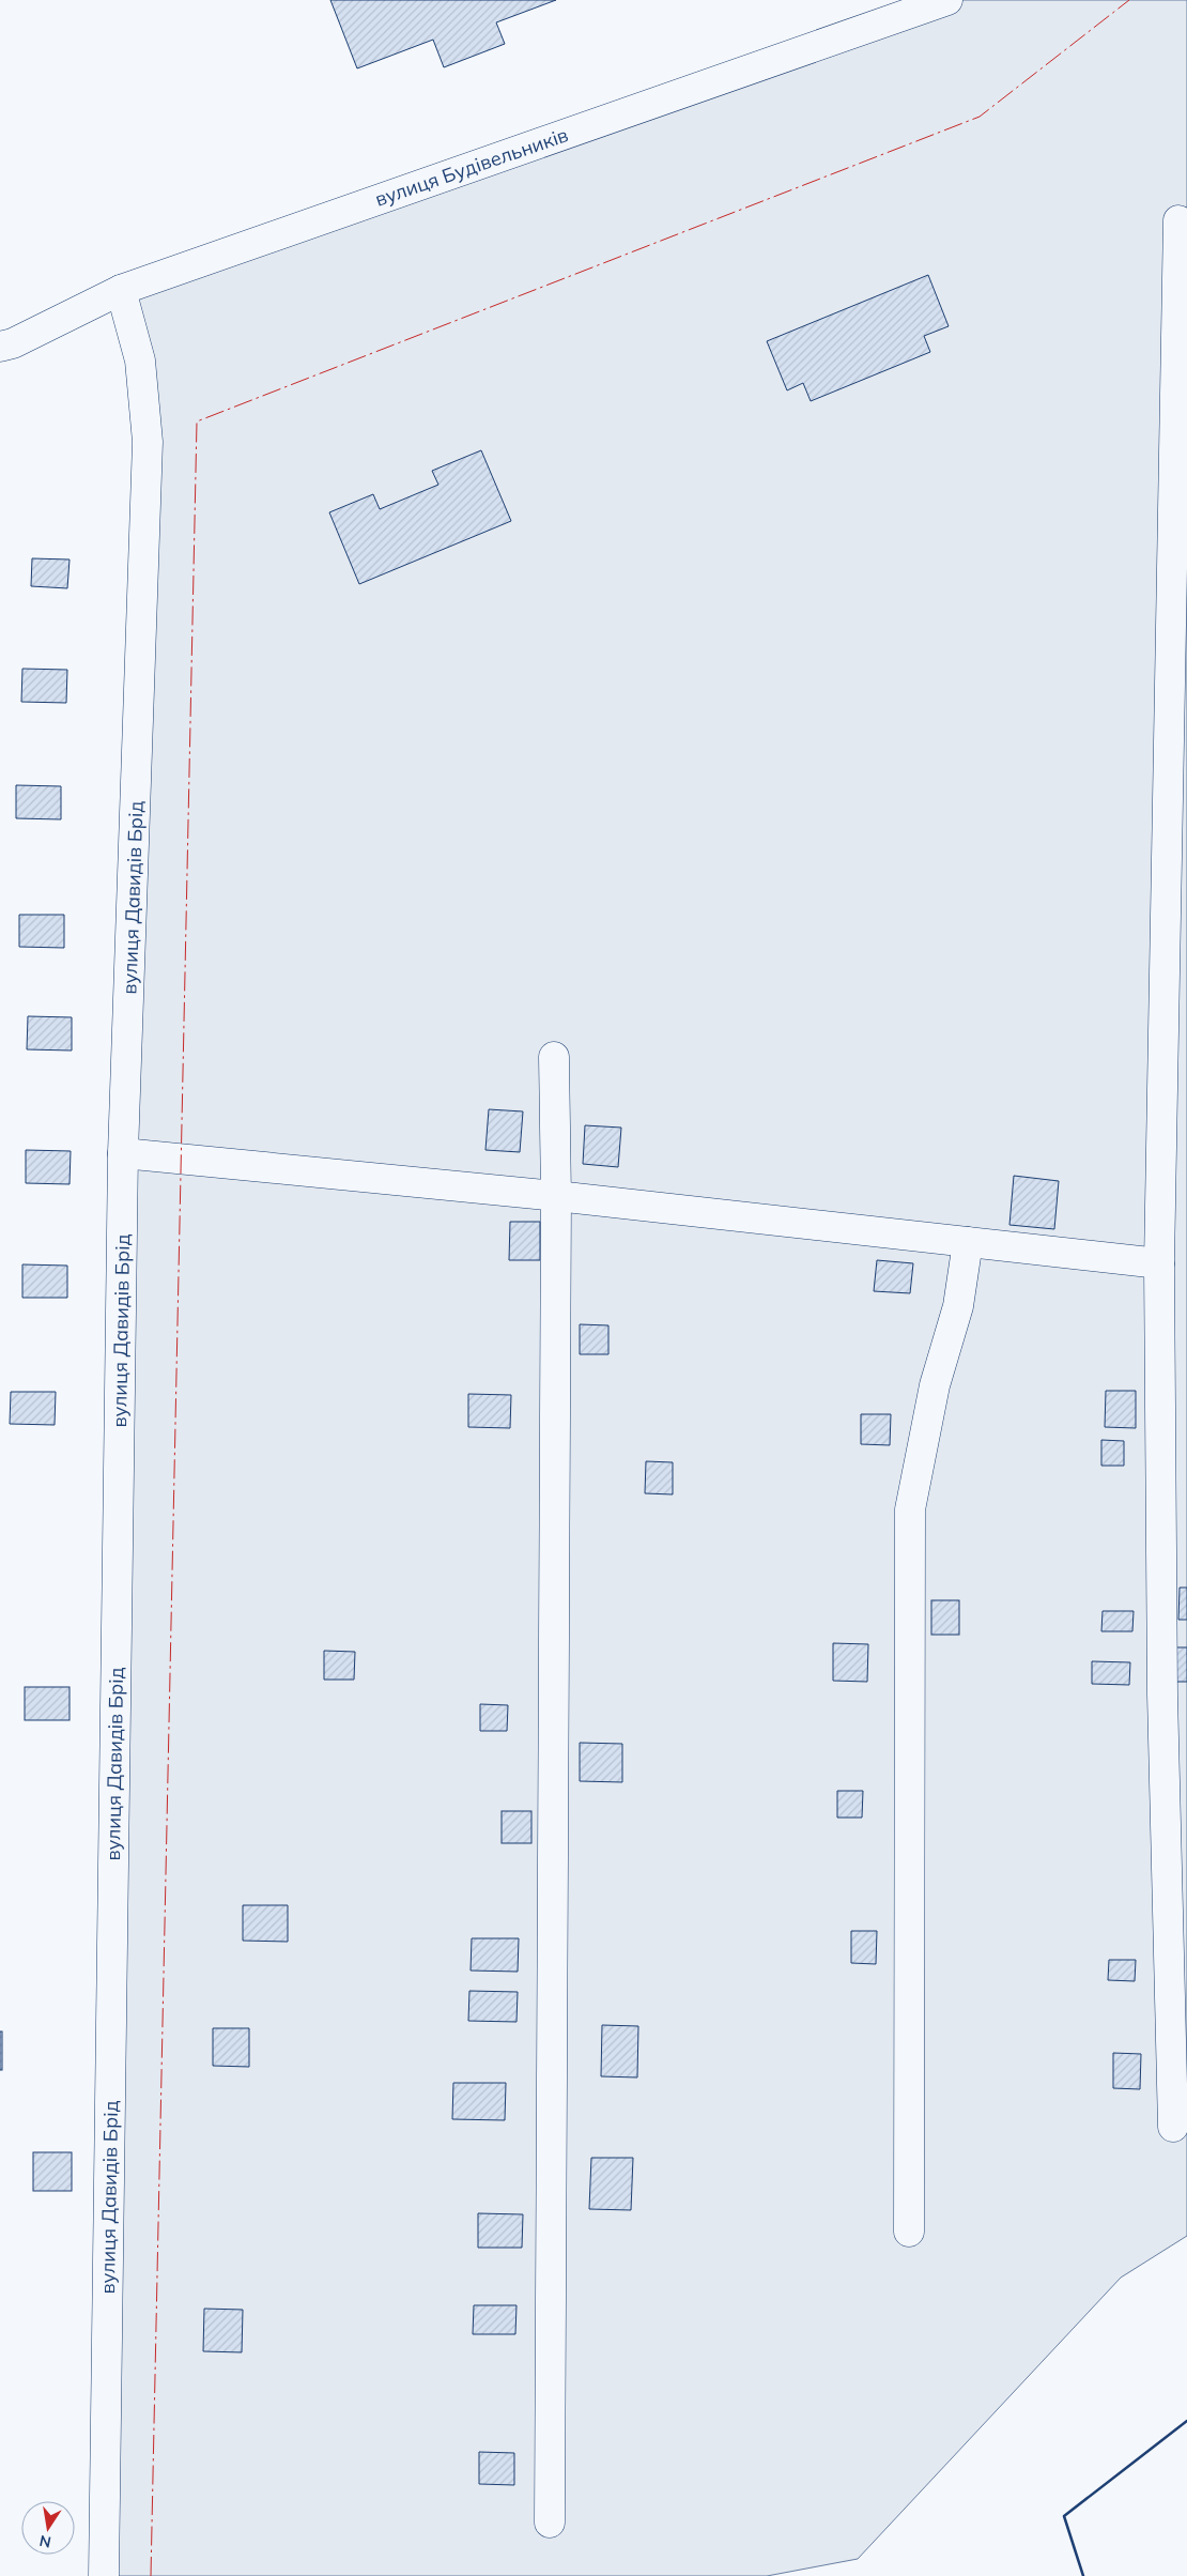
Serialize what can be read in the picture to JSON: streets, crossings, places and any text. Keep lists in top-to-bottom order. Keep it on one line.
{"streets":{"street":["вулиця Будівельників","вулиця Давидів Брід"]},"crossings":[["вулиця Будівельників","вулиця Давидів Брід"]],"north":"bottom"}
